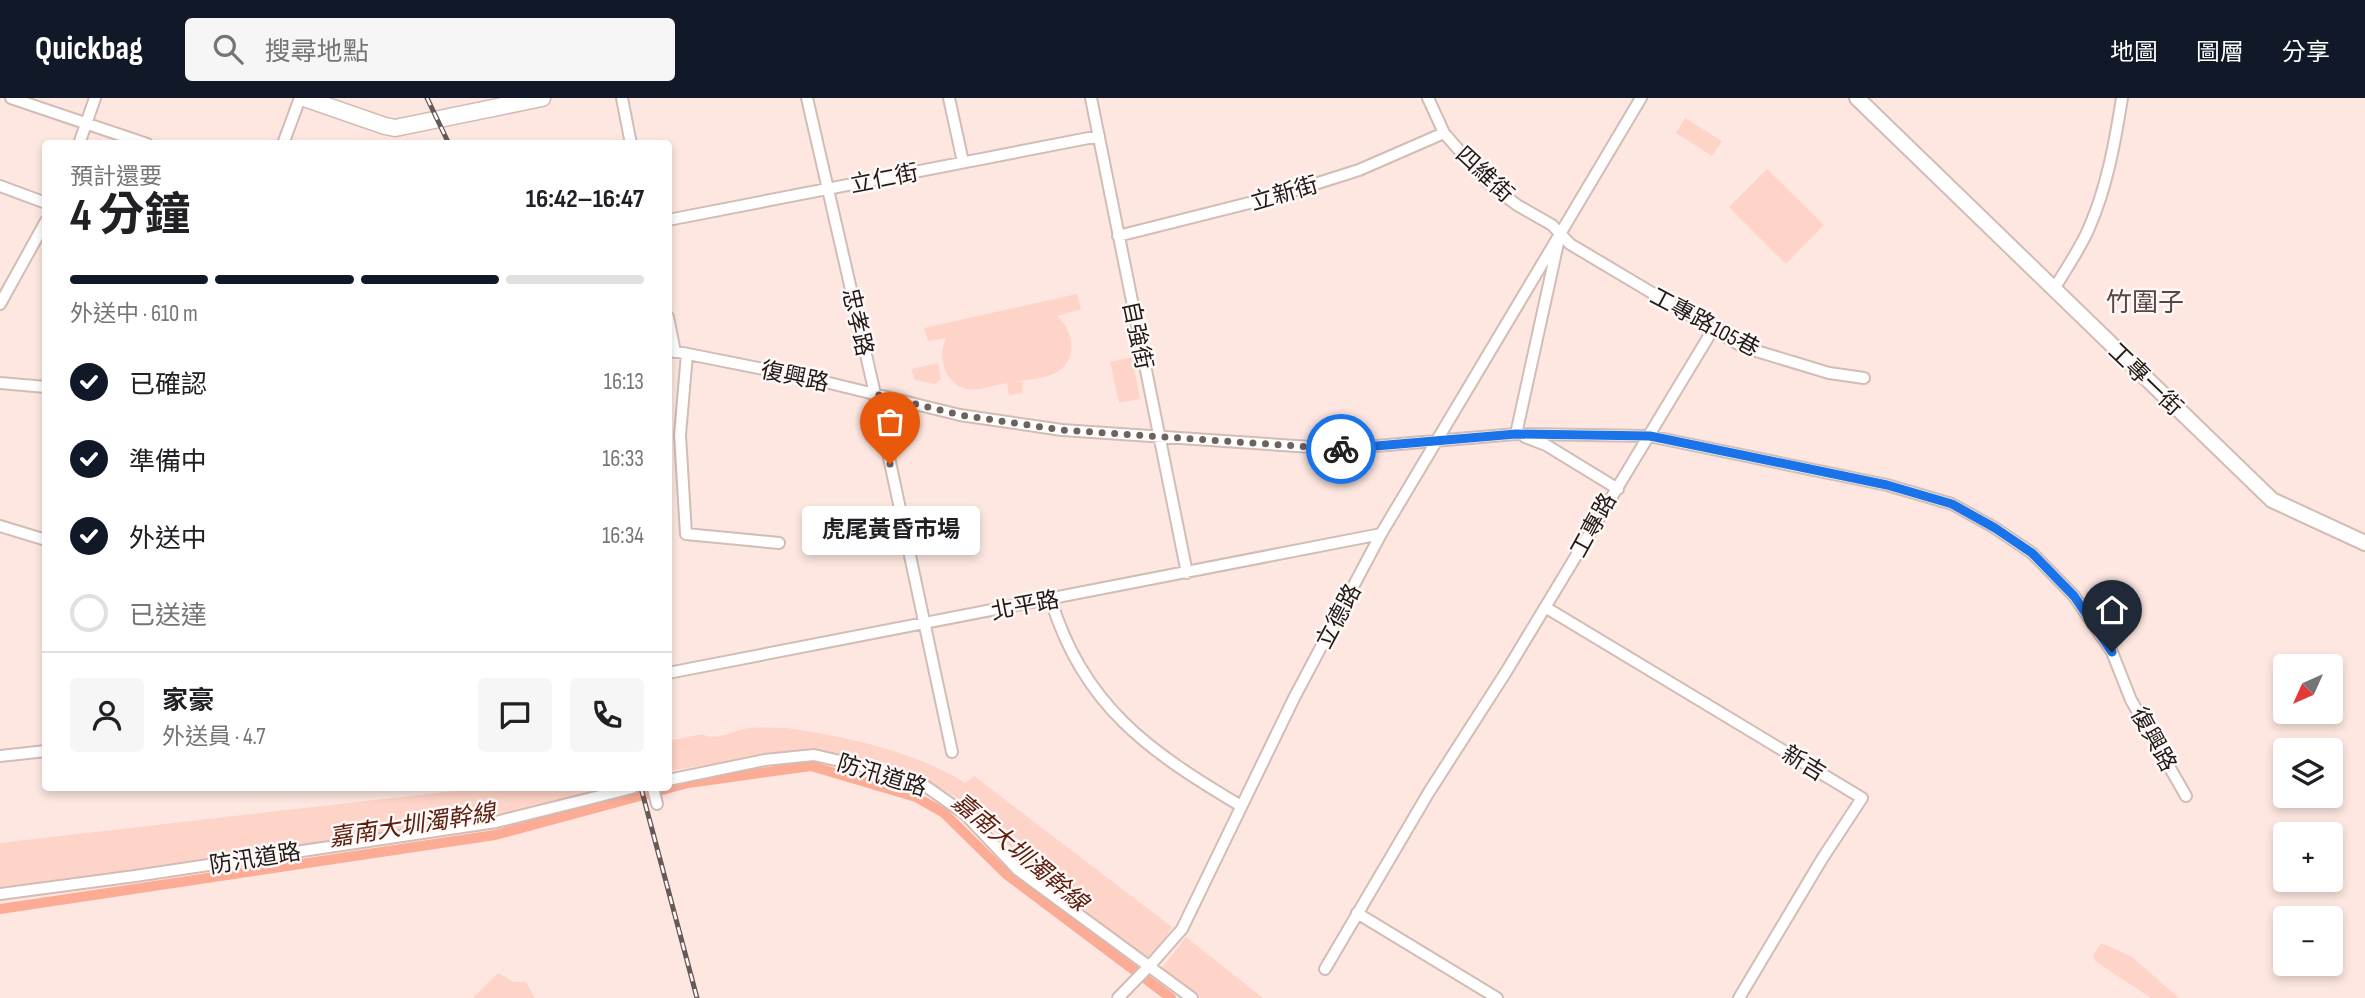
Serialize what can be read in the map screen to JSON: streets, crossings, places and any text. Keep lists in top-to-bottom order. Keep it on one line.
{"streets":{"street":["四維街","立仁街","立新街","忠孝路","工專路105巷","自強街","復興路","工專一街","工專路","北平路","立德路","新吉","防汛道路"]},"crossings":[["四維街","立新街"],["四維街","工專路105巷"],["四維街","立德路"],["立仁街","忠孝路"],["立仁街","自強街"],["立新街","自強街"],["忠孝路","復興路"],["忠孝路","北平路"],["工專路105巷","立德路"],["自強街","復興路"],["自強街","北平路"],["復興路","工專路"],["復興路","立德路"],["工專路","新吉"],["北平路","立德路"],["立德路","防汛道路"]],"districts":["竹圍子"],"water":["嘉南大圳濁幹線"],"places":["虎尾黃昏市場"],"north":"bottom left","page":{"header":"Quickbag","search":"搜尋地點","nav":["地圖","圖層","分享"],"heading":["4 分鐘","預計還要","16:42–16:47"],"panel":["家豪","外送員 · 4.7"],"bar":"外送中 · 610 m","list":[["已確認","16:13"],["準備中","16:33"],["外送中","16:34"],"已送達"],"bubble":"虎尾黃昏市場","map_buttons":["+","−"]}}
